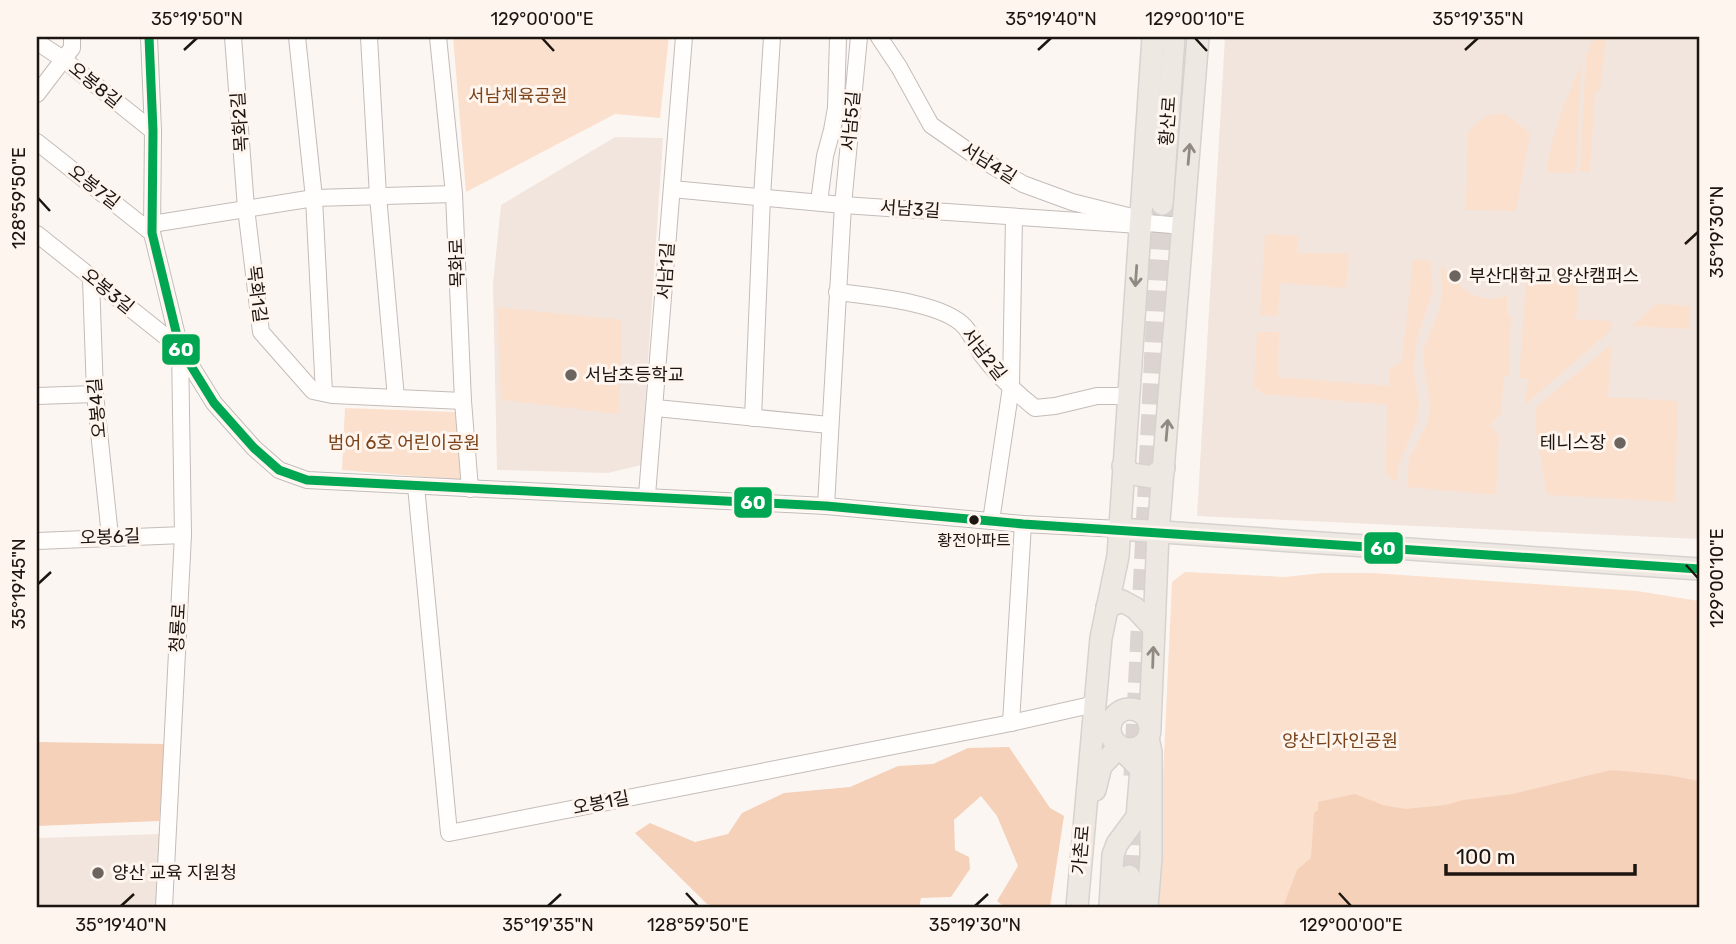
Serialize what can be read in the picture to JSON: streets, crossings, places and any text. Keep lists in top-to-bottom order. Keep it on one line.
{"streets":{"main road":["황산로","가촌로"],"street":["오봉8길","서남5길","목화2길","서남4길","오봉7길","서남3길","목화로","서남1길","오봉3길","목화1길","서남2길","오봉4길","오봉6길","청룡로","오봉1길"]},"crossings":[["서남5길","서남3길"],["황산로","서남4길"],["황산로","서남3길"],["목화2길","목화1길"],["서남4길","서남3길"],["서남3길","서남1길"],["오봉3길","오봉4길"],["오봉3길","청룡로"],["오봉4길","오봉6길"],["오봉6길","청룡로"],["오봉1길","가촌로"]],"parks":["서남체육공원","범어 6호 어린이공원","양산디자인공원"],"places":["부산대학교 양산캠퍼스","서남초등학교","테니스장","황전아파트","양산 교육 지원청"],"lines":["transit line 60"],"scale_bar":"100 m","coordinates":["35°19'50\"N","129°00'00\"E","35°19'40\"N","129°00'10\"E","35°19'35\"N","128°59'50\"E","35°19'30\"N","35°19'45\"N"]}
